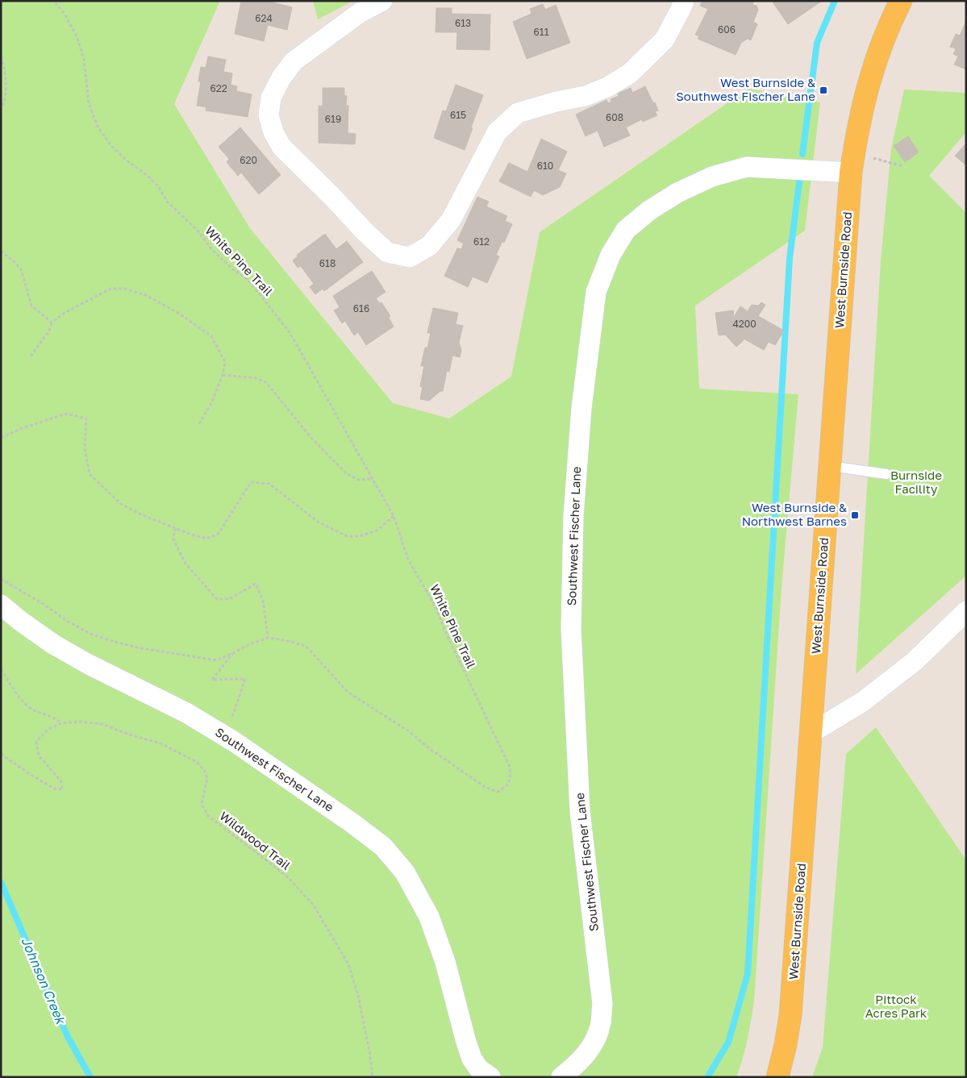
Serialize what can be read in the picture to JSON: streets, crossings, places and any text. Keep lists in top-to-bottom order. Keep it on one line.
{"streets":{"main road":["West Burnside Road"],"street":["Southwest Fischer Lane"],"path":["White Pine Trail","Wildwood Trail"]},"crossings":[["West Burnside Road","Southwest Fischer Lane"]],"water":["Johnson Creek"],"parks":["Burnside Facility","Pittock Acres Park"],"places":{"transit":["West Burnside & Southwest Fischer Lane","West Burnside & Northwest Barnes"]},"house_numbers":["624","613","606","611","622","615","608","619","620","610","612","618","616","4200"]}
